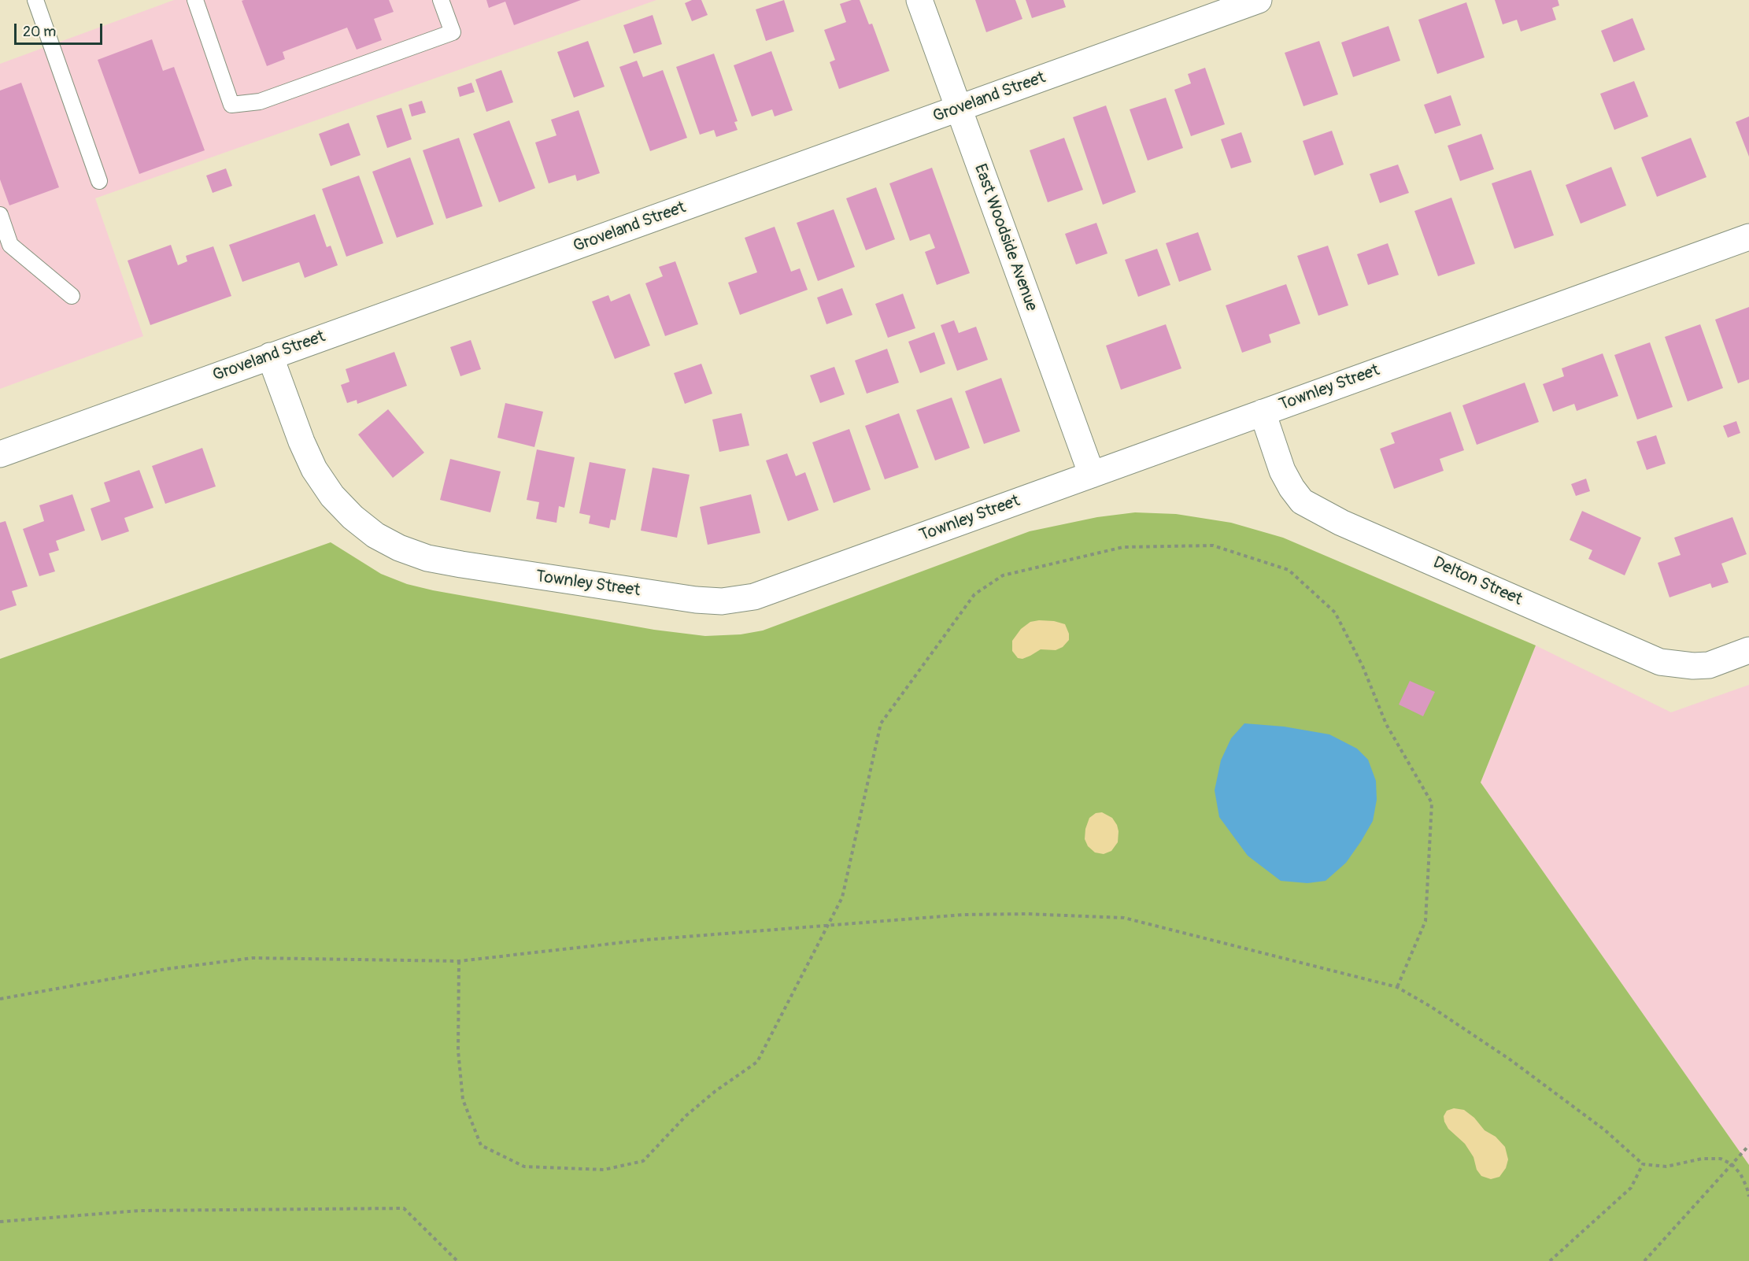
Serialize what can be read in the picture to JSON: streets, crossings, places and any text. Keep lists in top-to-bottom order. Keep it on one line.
{"streets":{"street":["Groveland Street","East Woodside Avenue","Townley Street","Delton Street"]},"crossings":[["Groveland Street","East Woodside Avenue"],["Groveland Street","Townley Street"],["East Woodside Avenue","Townley Street"],["Townley Street","Delton Street"]],"scale_bar":"20 m"}
